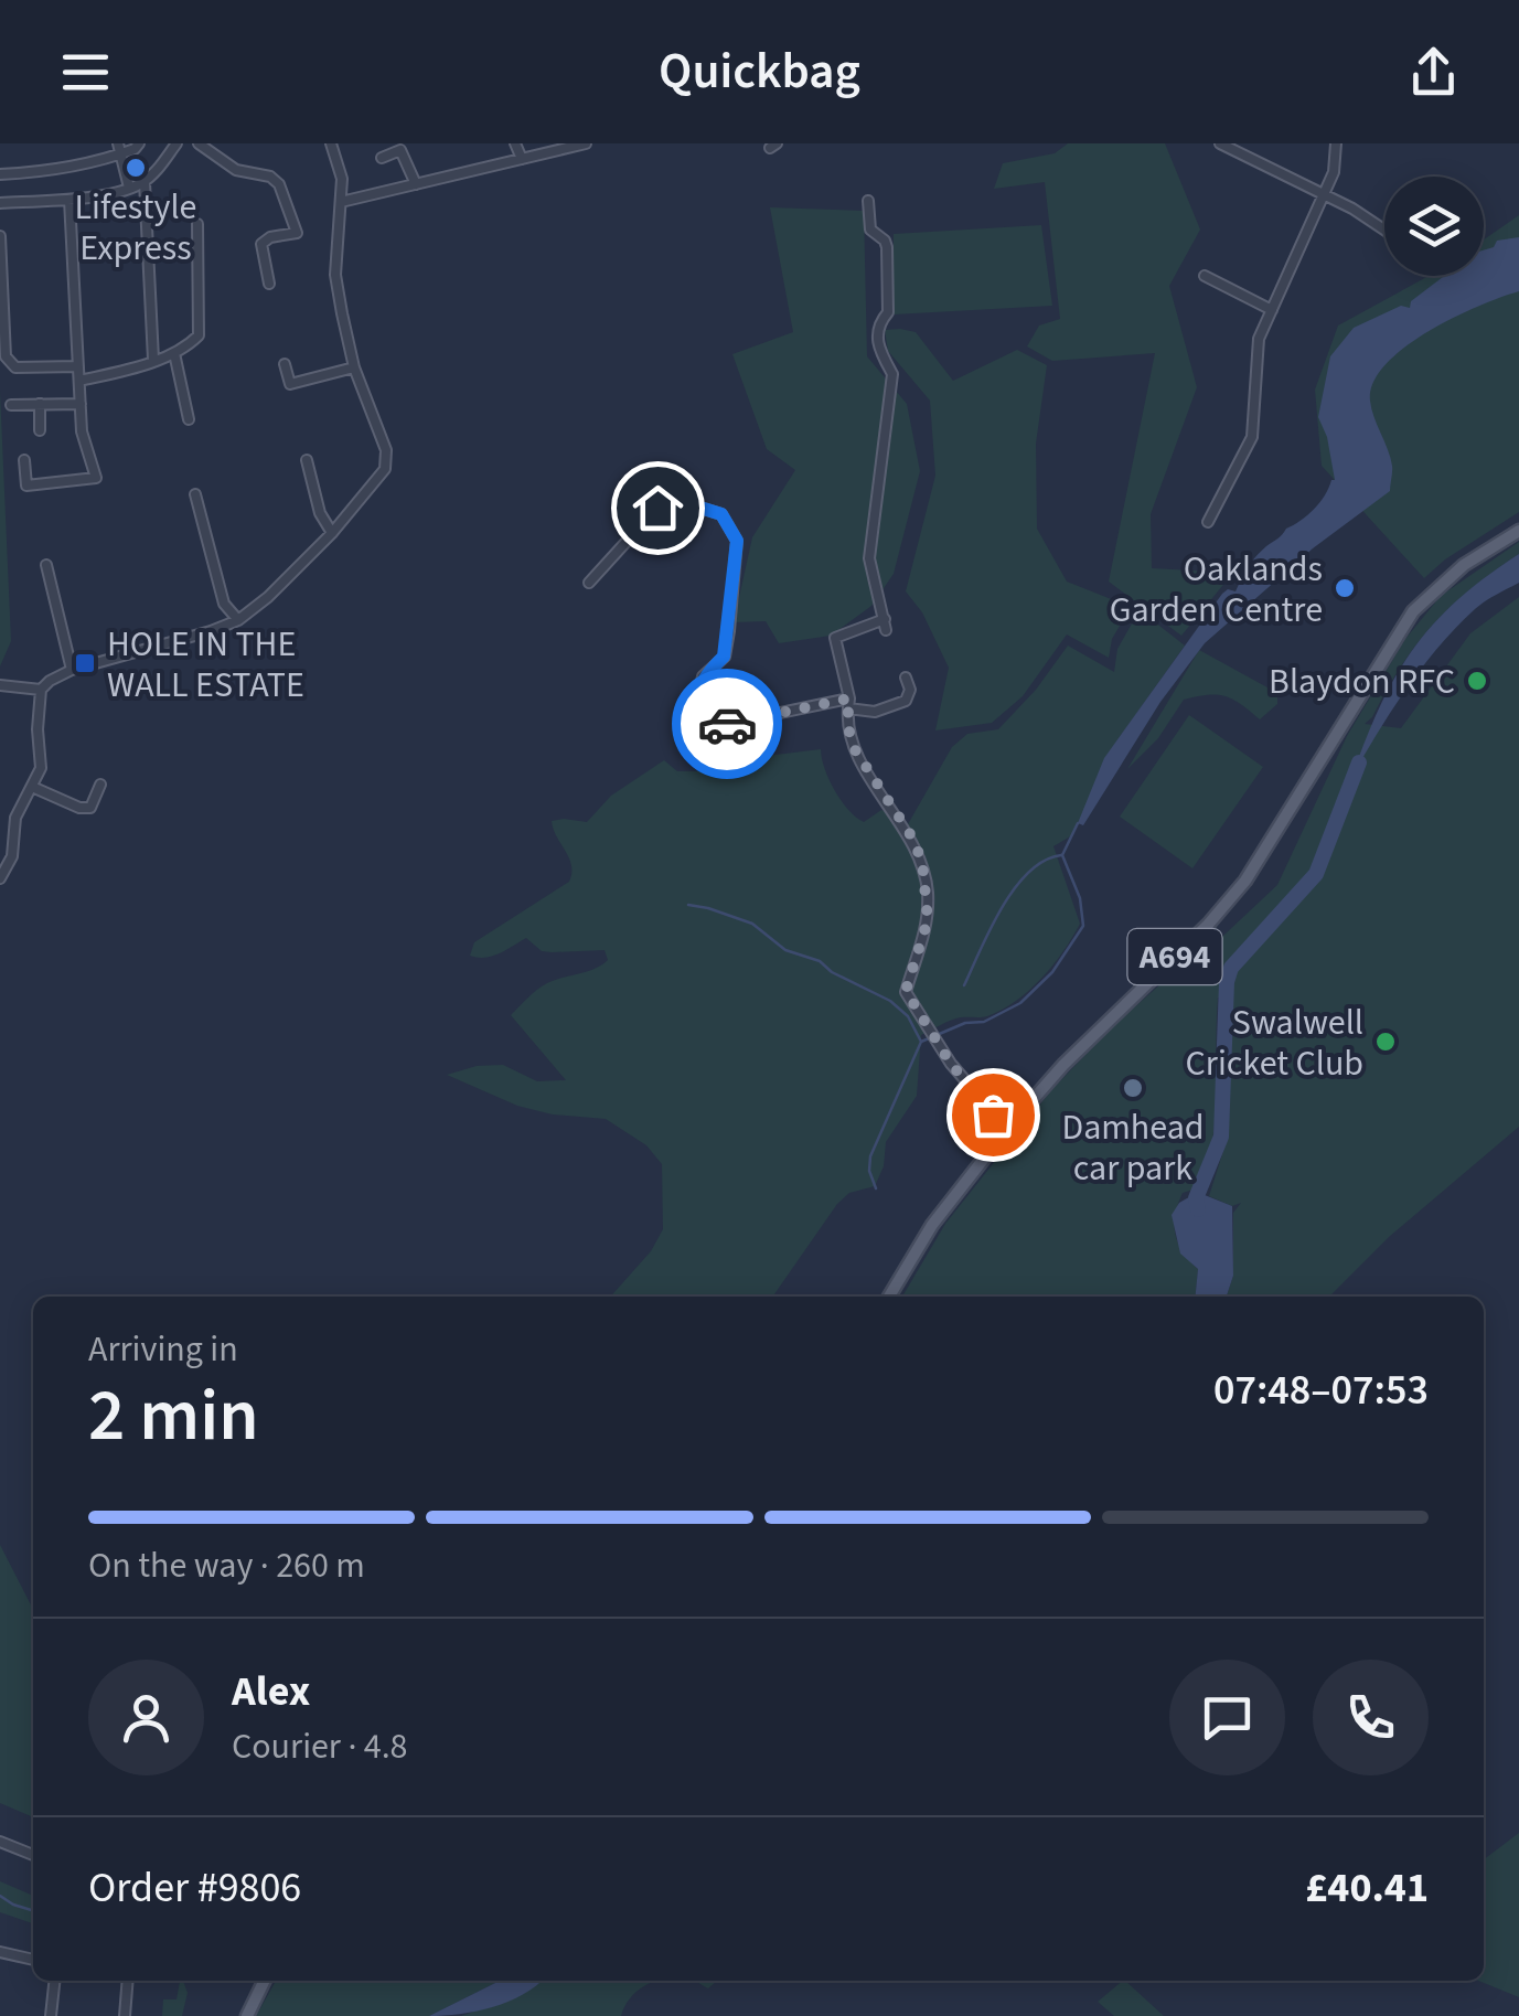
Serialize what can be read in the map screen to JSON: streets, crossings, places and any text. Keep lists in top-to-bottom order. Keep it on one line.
{"streets":{"main road":["A694"]},"places":{"other":["Lifestyle Express","Oaklands Garden Centre","Blaydon RFC","Swalwell Cricket Club","Damhead car park"],"transit":["HOLE IN THE WALL ESTATE"]},"page":{"header":"Quickbag","heading":["2 min","Arriving in","07:48–07:53"],"panel":["Alex","Courier · 4.8","Order #9806","£40.41"],"bar":"On the way · 260 m"}}
